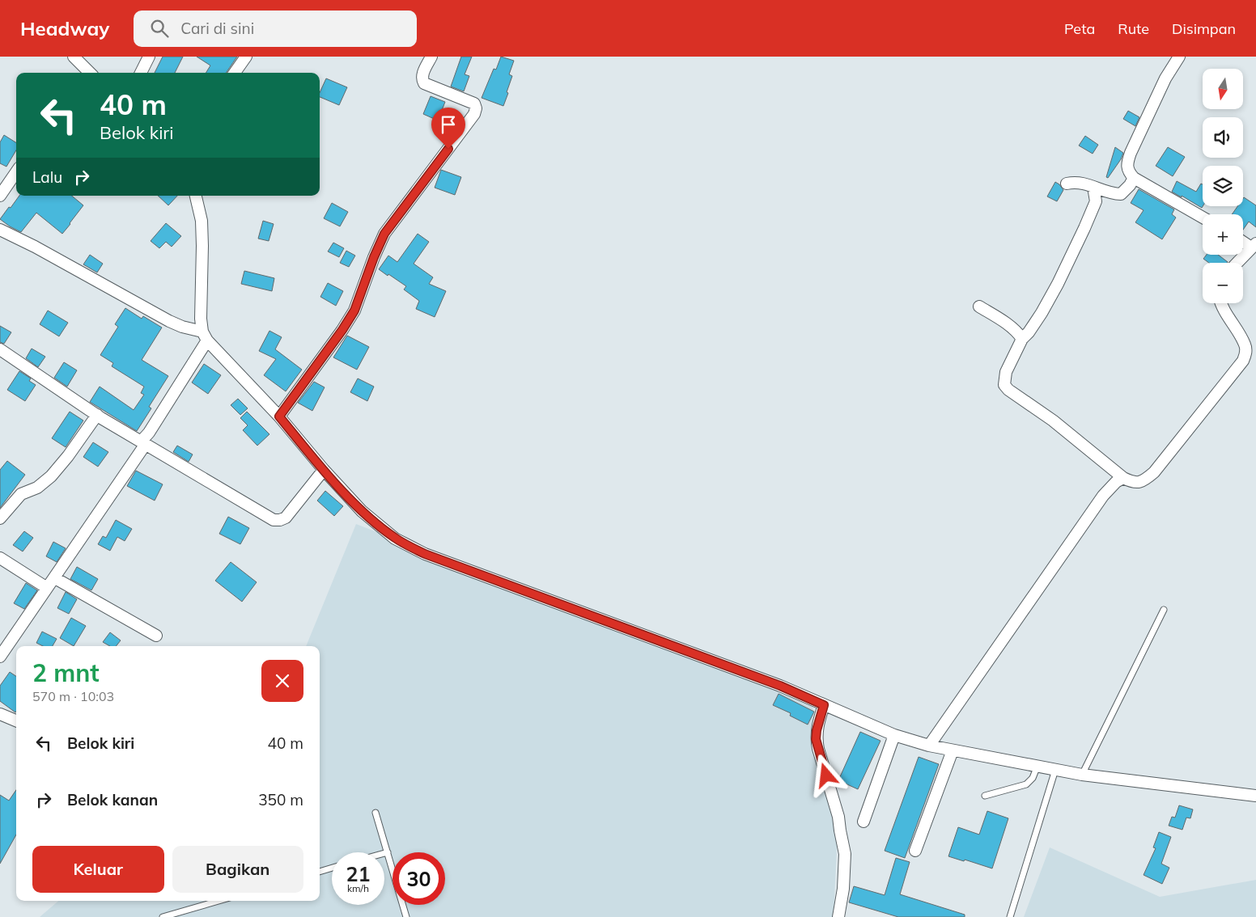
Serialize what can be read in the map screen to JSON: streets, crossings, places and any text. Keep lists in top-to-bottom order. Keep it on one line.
{"north":"bottom","page":{"header":"Headway","search":"Cari di sini","nav":["Peta","Rute","Disimpan"],"map_buttons":["+","−"],"turn":["40 m","Belok kiri"],"then":"Lalu","heading":["2 mnt","570 m · 10:03"],"list":[{"name":"Belok kiri","value":"40 m"},{"name":"Belok kanan","value":"350 m"}],"buttons":["Keluar","Bagikan"],"speed":"21 km/h","limit":"30"}}
